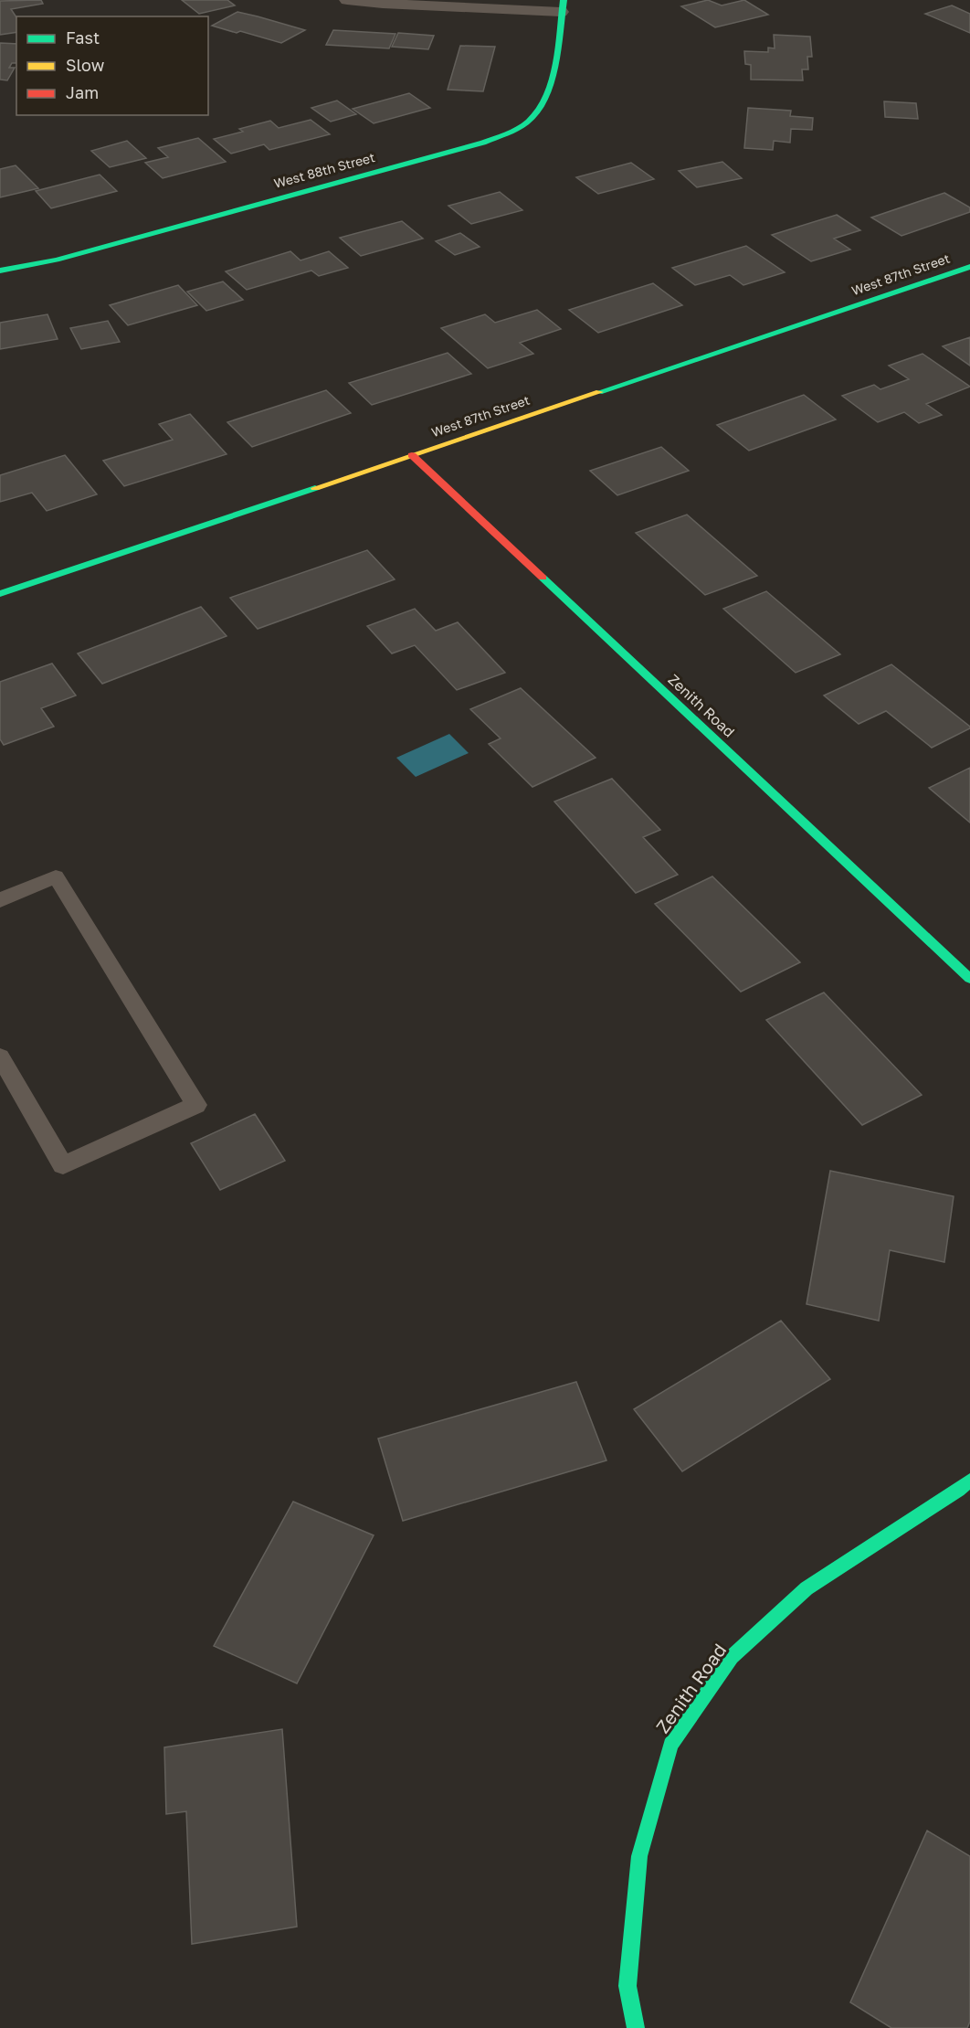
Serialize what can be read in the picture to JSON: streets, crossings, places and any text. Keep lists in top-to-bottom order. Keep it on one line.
{"streets":{"street":["West 88th Street","West 87th Street","Zenith Road"]},"crossings":[["West 87th Street","Zenith Road"]],"legend":["Fast","Slow","Jam"]}
